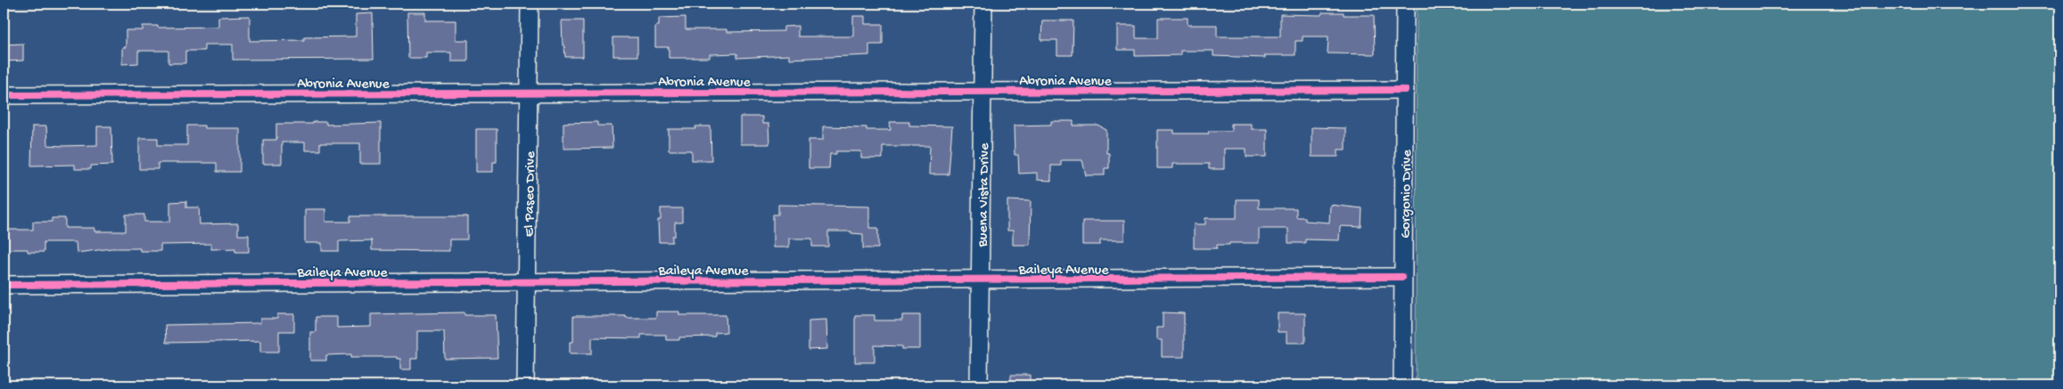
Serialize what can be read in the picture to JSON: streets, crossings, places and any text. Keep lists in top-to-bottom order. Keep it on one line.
{"streets":{"street":["Abronia Avenue","El Paseo Drive","Gorgonio Drive","Buena Vista Drive","Baileya Avenue"]},"crossings":[["Abronia Avenue","El Paseo Drive"],["Abronia Avenue","Gorgonio Drive"],["Abronia Avenue","Buena Vista Drive"],["El Paseo Drive","Baileya Avenue"],["Gorgonio Drive","Baileya Avenue"],["Buena Vista Drive","Baileya Avenue"]]}
